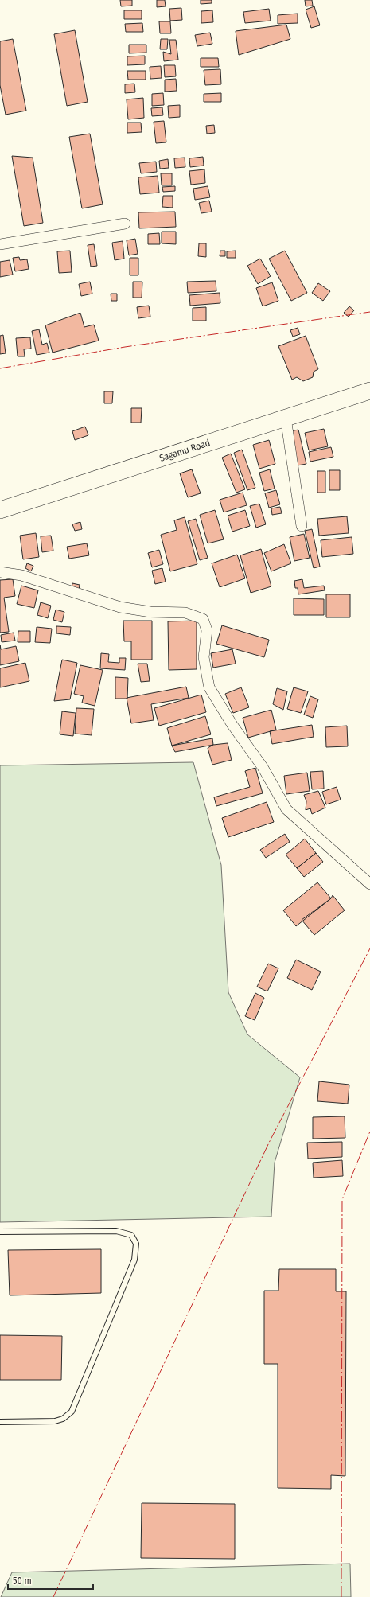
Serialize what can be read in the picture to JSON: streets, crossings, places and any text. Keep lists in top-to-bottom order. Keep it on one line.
{"streets":{"highway":["Sagamu Road"]},"scale_bar":"50 m"}
